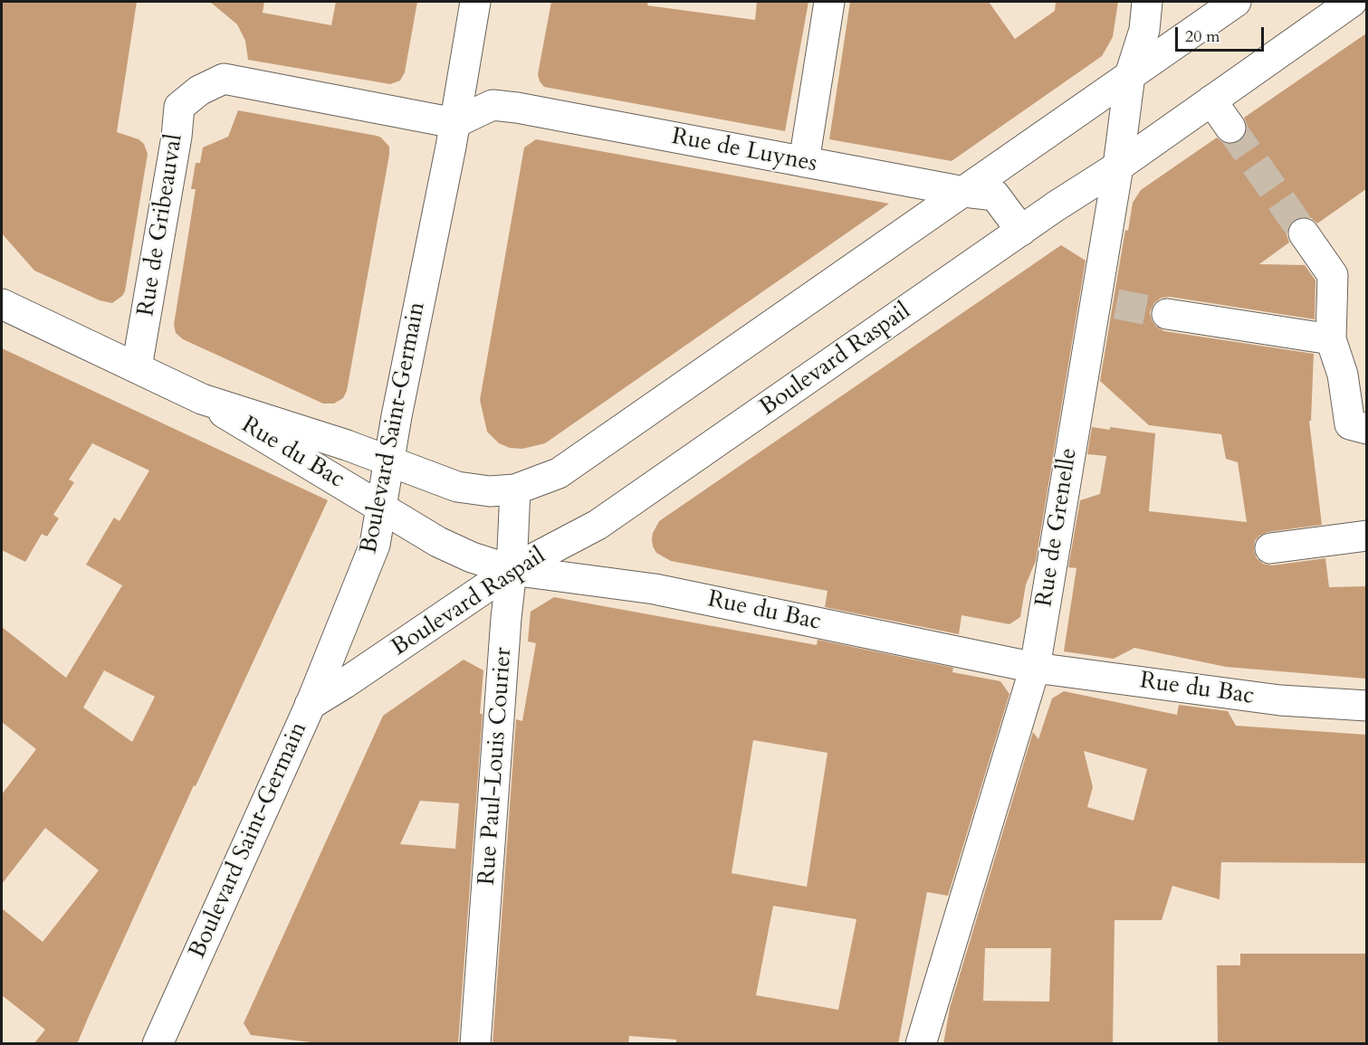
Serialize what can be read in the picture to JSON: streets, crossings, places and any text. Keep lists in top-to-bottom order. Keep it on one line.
{"streets":{"street":["Rue de Luynes","Rue de Gribeauval","Boulevard Raspail","Boulevard Saint-Germain","Rue du Bac","Rue de Grenelle","Rue Paul-Louis Courier"]},"crossings":[["Rue de Luynes","Rue de Gribeauval"],["Rue de Luynes","Boulevard Raspail"],["Rue de Luynes","Boulevard Saint-Germain"],["Rue de Gribeauval","Boulevard Saint-Germain"],["Rue de Gribeauval","Rue du Bac"],["Boulevard Raspail","Boulevard Saint-Germain"],["Boulevard Raspail","Rue du Bac"],["Boulevard Raspail","Rue de Grenelle"],["Boulevard Raspail","Rue Paul-Louis Courier"],["Boulevard Saint-Germain","Rue du Bac"],["Rue du Bac","Rue de Grenelle"],["Rue du Bac","Rue Paul-Louis Courier"]],"scale_bar":"20 m"}
